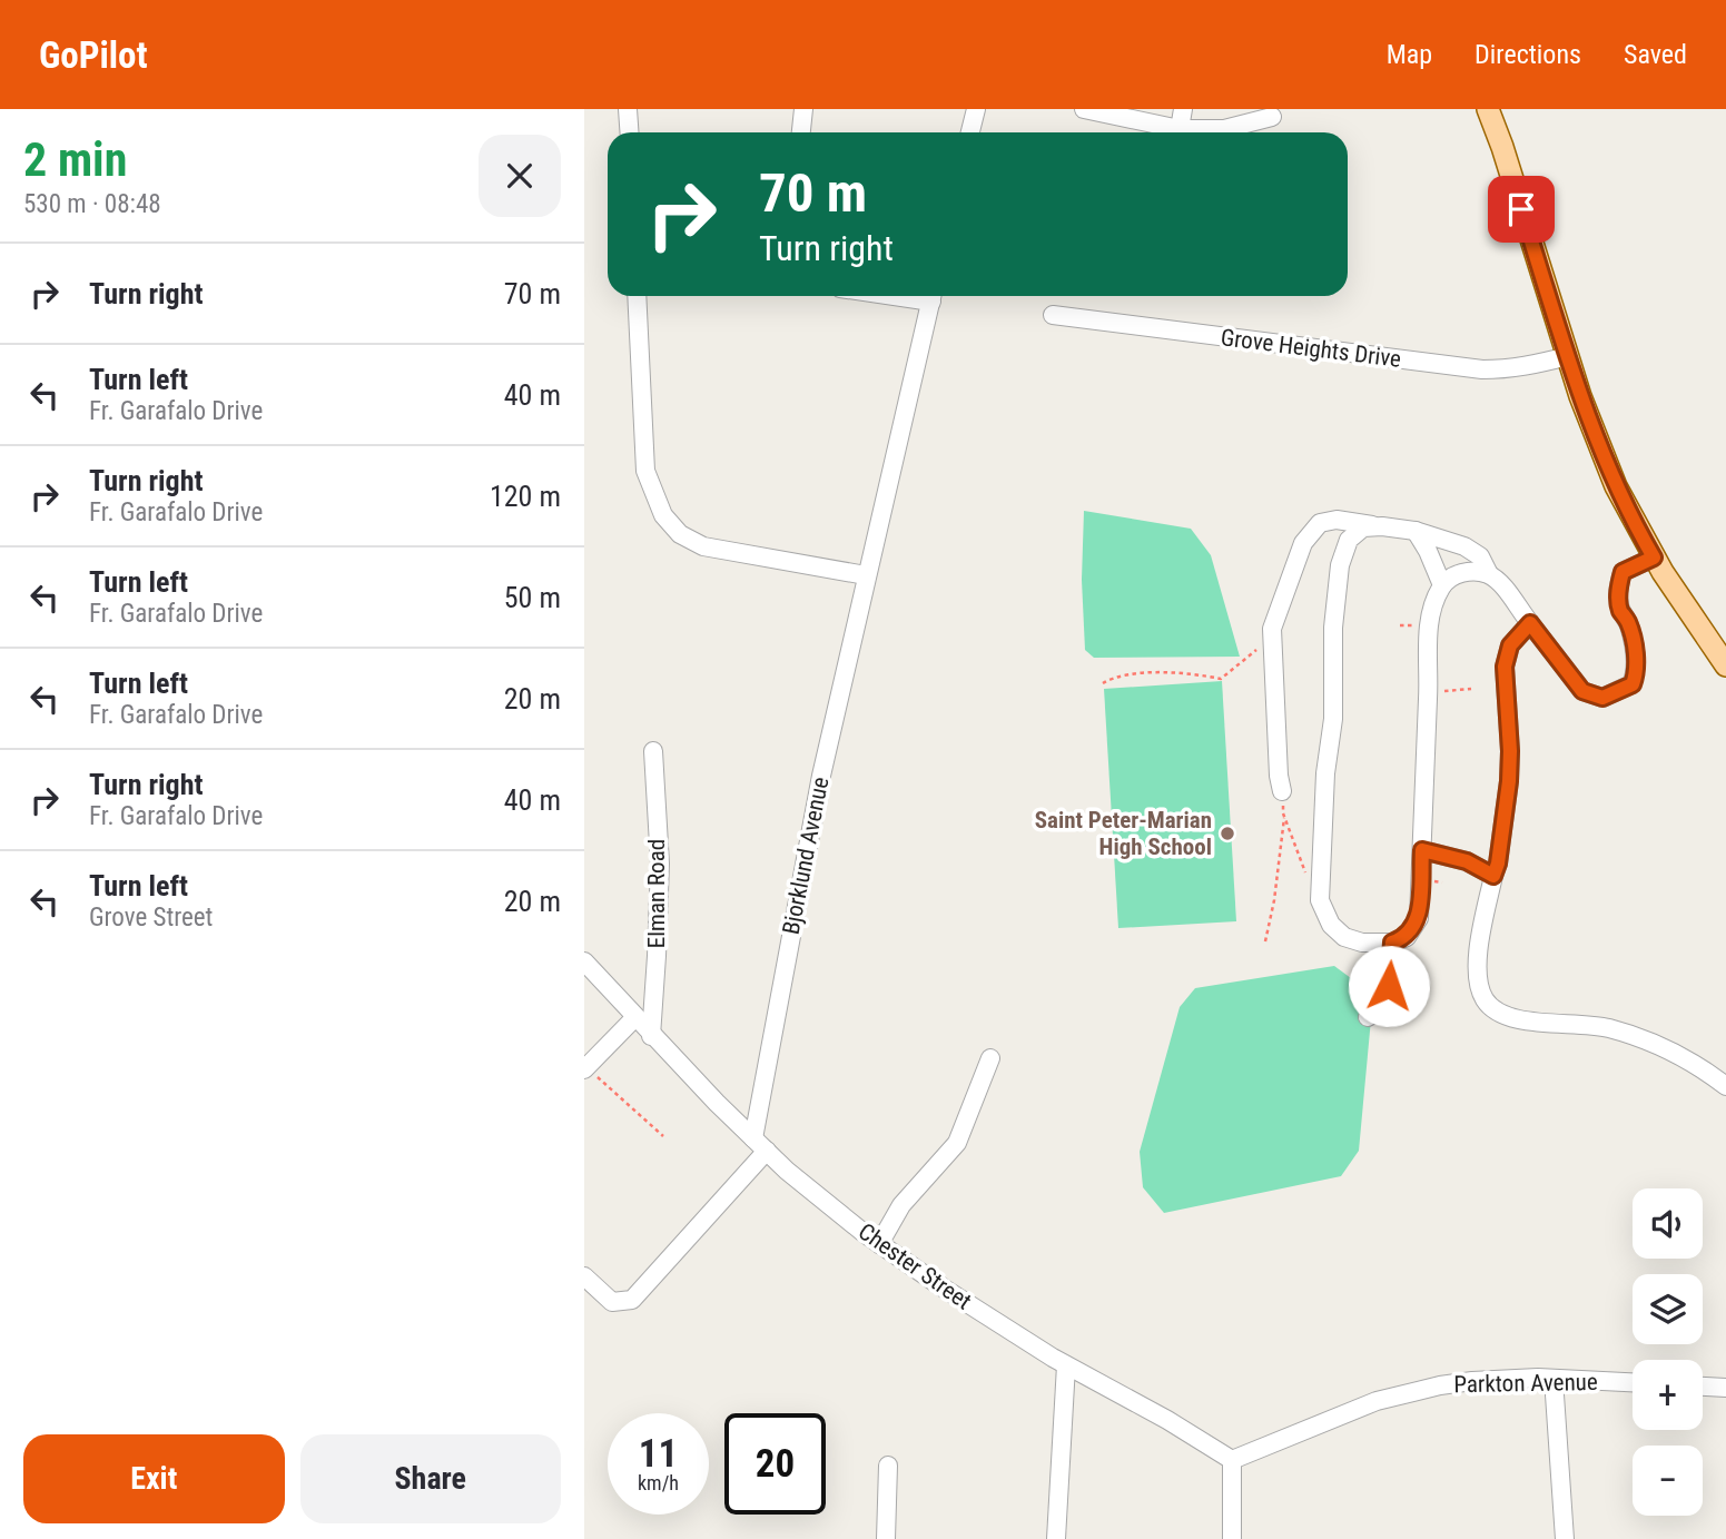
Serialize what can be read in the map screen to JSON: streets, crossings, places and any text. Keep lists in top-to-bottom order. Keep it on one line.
{"streets":{"street":["Grove Heights Drive","Bjorklund Avenue","Elman Road","Chester Street","Parkton Avenue"]},"crossings":[["Bjorklund Avenue","Chester Street"],["Elman Road","Chester Street"],["Chester Street","Parkton Avenue"]],"places":["Saint Peter-Marian High School"],"page":{"header":"GoPilot","nav":["Map","Directions","Saved"],"heading":["2 min","530 m · 08:48"],"turn":["70 m","Turn right"],"list":[{"name":"Turn right","value":"70 m"},{"name":"Turn left","note":"Fr. Garafalo Drive","value":"40 m"},{"name":"Turn right","note":"Fr. Garafalo Drive","value":"120 m"},{"name":"Turn left","note":"Fr. Garafalo Drive","value":"50 m"},{"name":"Turn left","note":"Fr. Garafalo Drive","value":"20 m"},{"name":"Turn right","note":"Fr. Garafalo Drive","value":"40 m"},{"name":"Turn left","note":"Grove Street","value":"20 m"}],"map_buttons":["+","−"],"speed":"11 km/h","limit":"20","buttons":["Exit","Share"]}}
